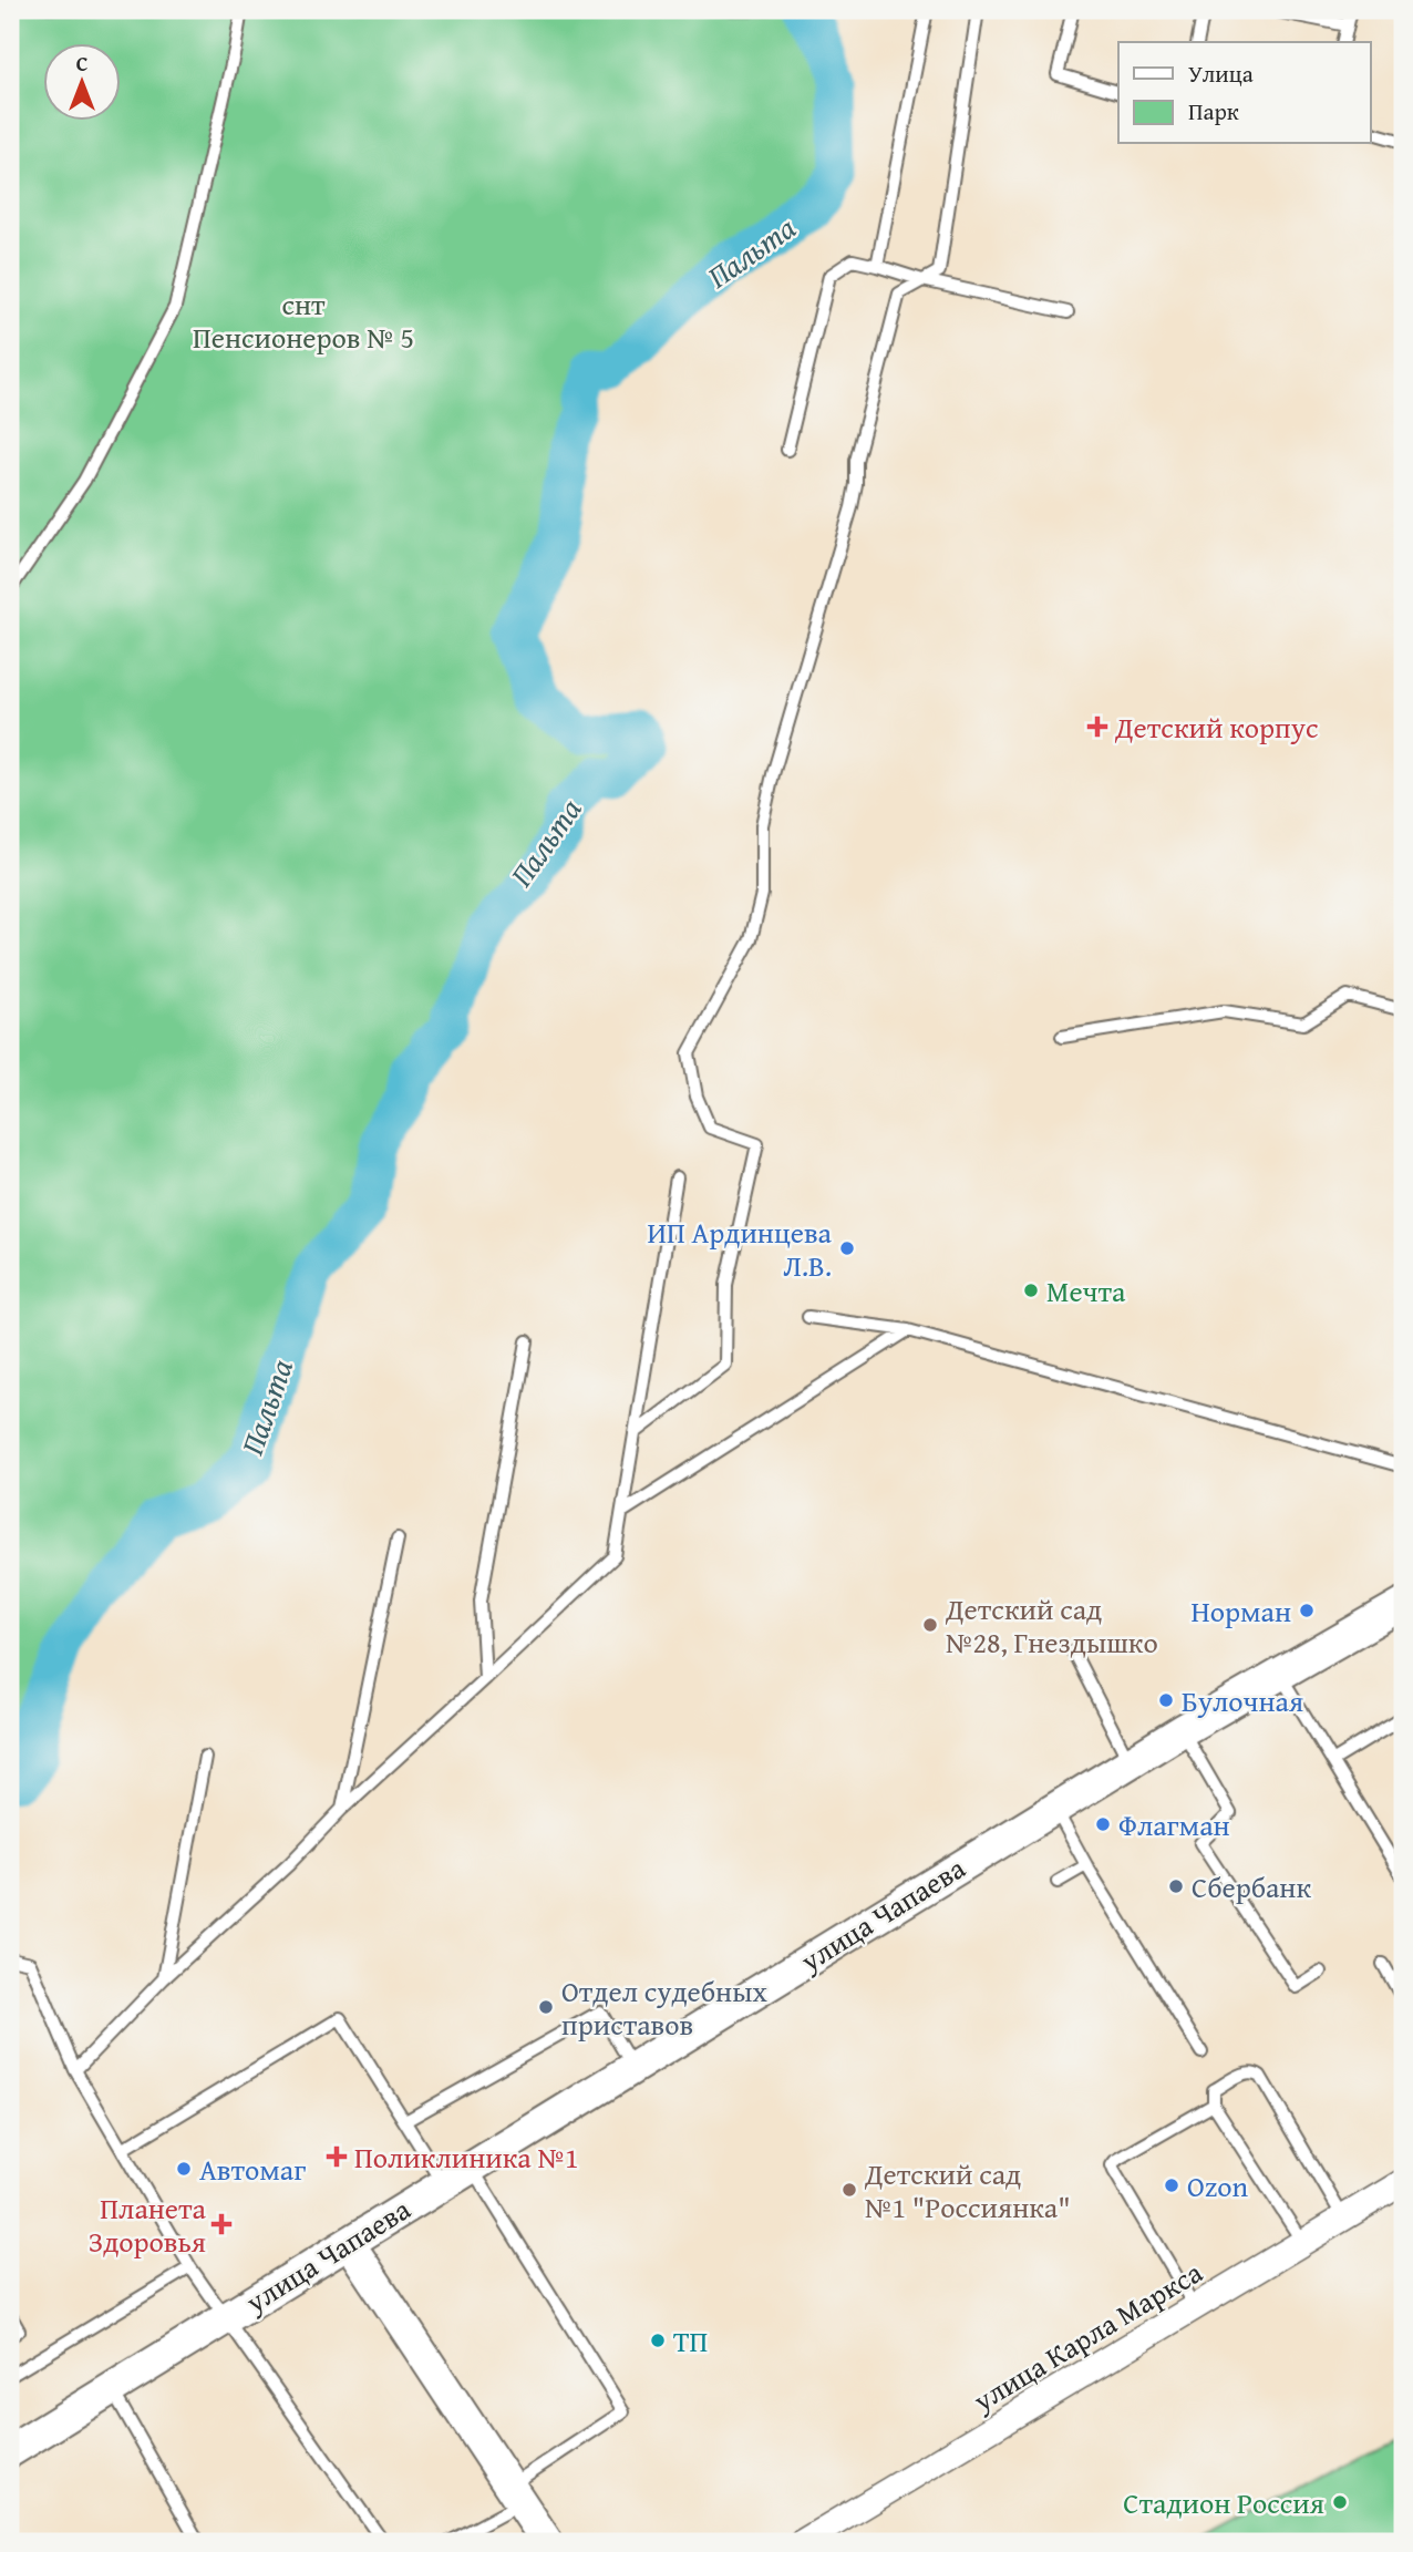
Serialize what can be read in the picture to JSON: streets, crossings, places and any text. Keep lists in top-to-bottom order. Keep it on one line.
{"streets":{"street":["улица Чапаева","улица Карла Маркса"]},"water":["Пальта"],"parks":["снт Пенсионеров № 5"],"places":{"health":["Детский корпус","Поликлиника №1","Планета Здоровья"],"other":["ИП Ардинцева Л.В.","Мечта","Норман","Детский сад №28, Гнездышко","Булочная","Флагман","Сбербанк","Отдел судебных приставов","Автомаг","Ozon","Детский сад №1 \"Россиянка\"","ТП","Стадион Россия"]},"legend":["Улица","Парк"],"north":"top"}
